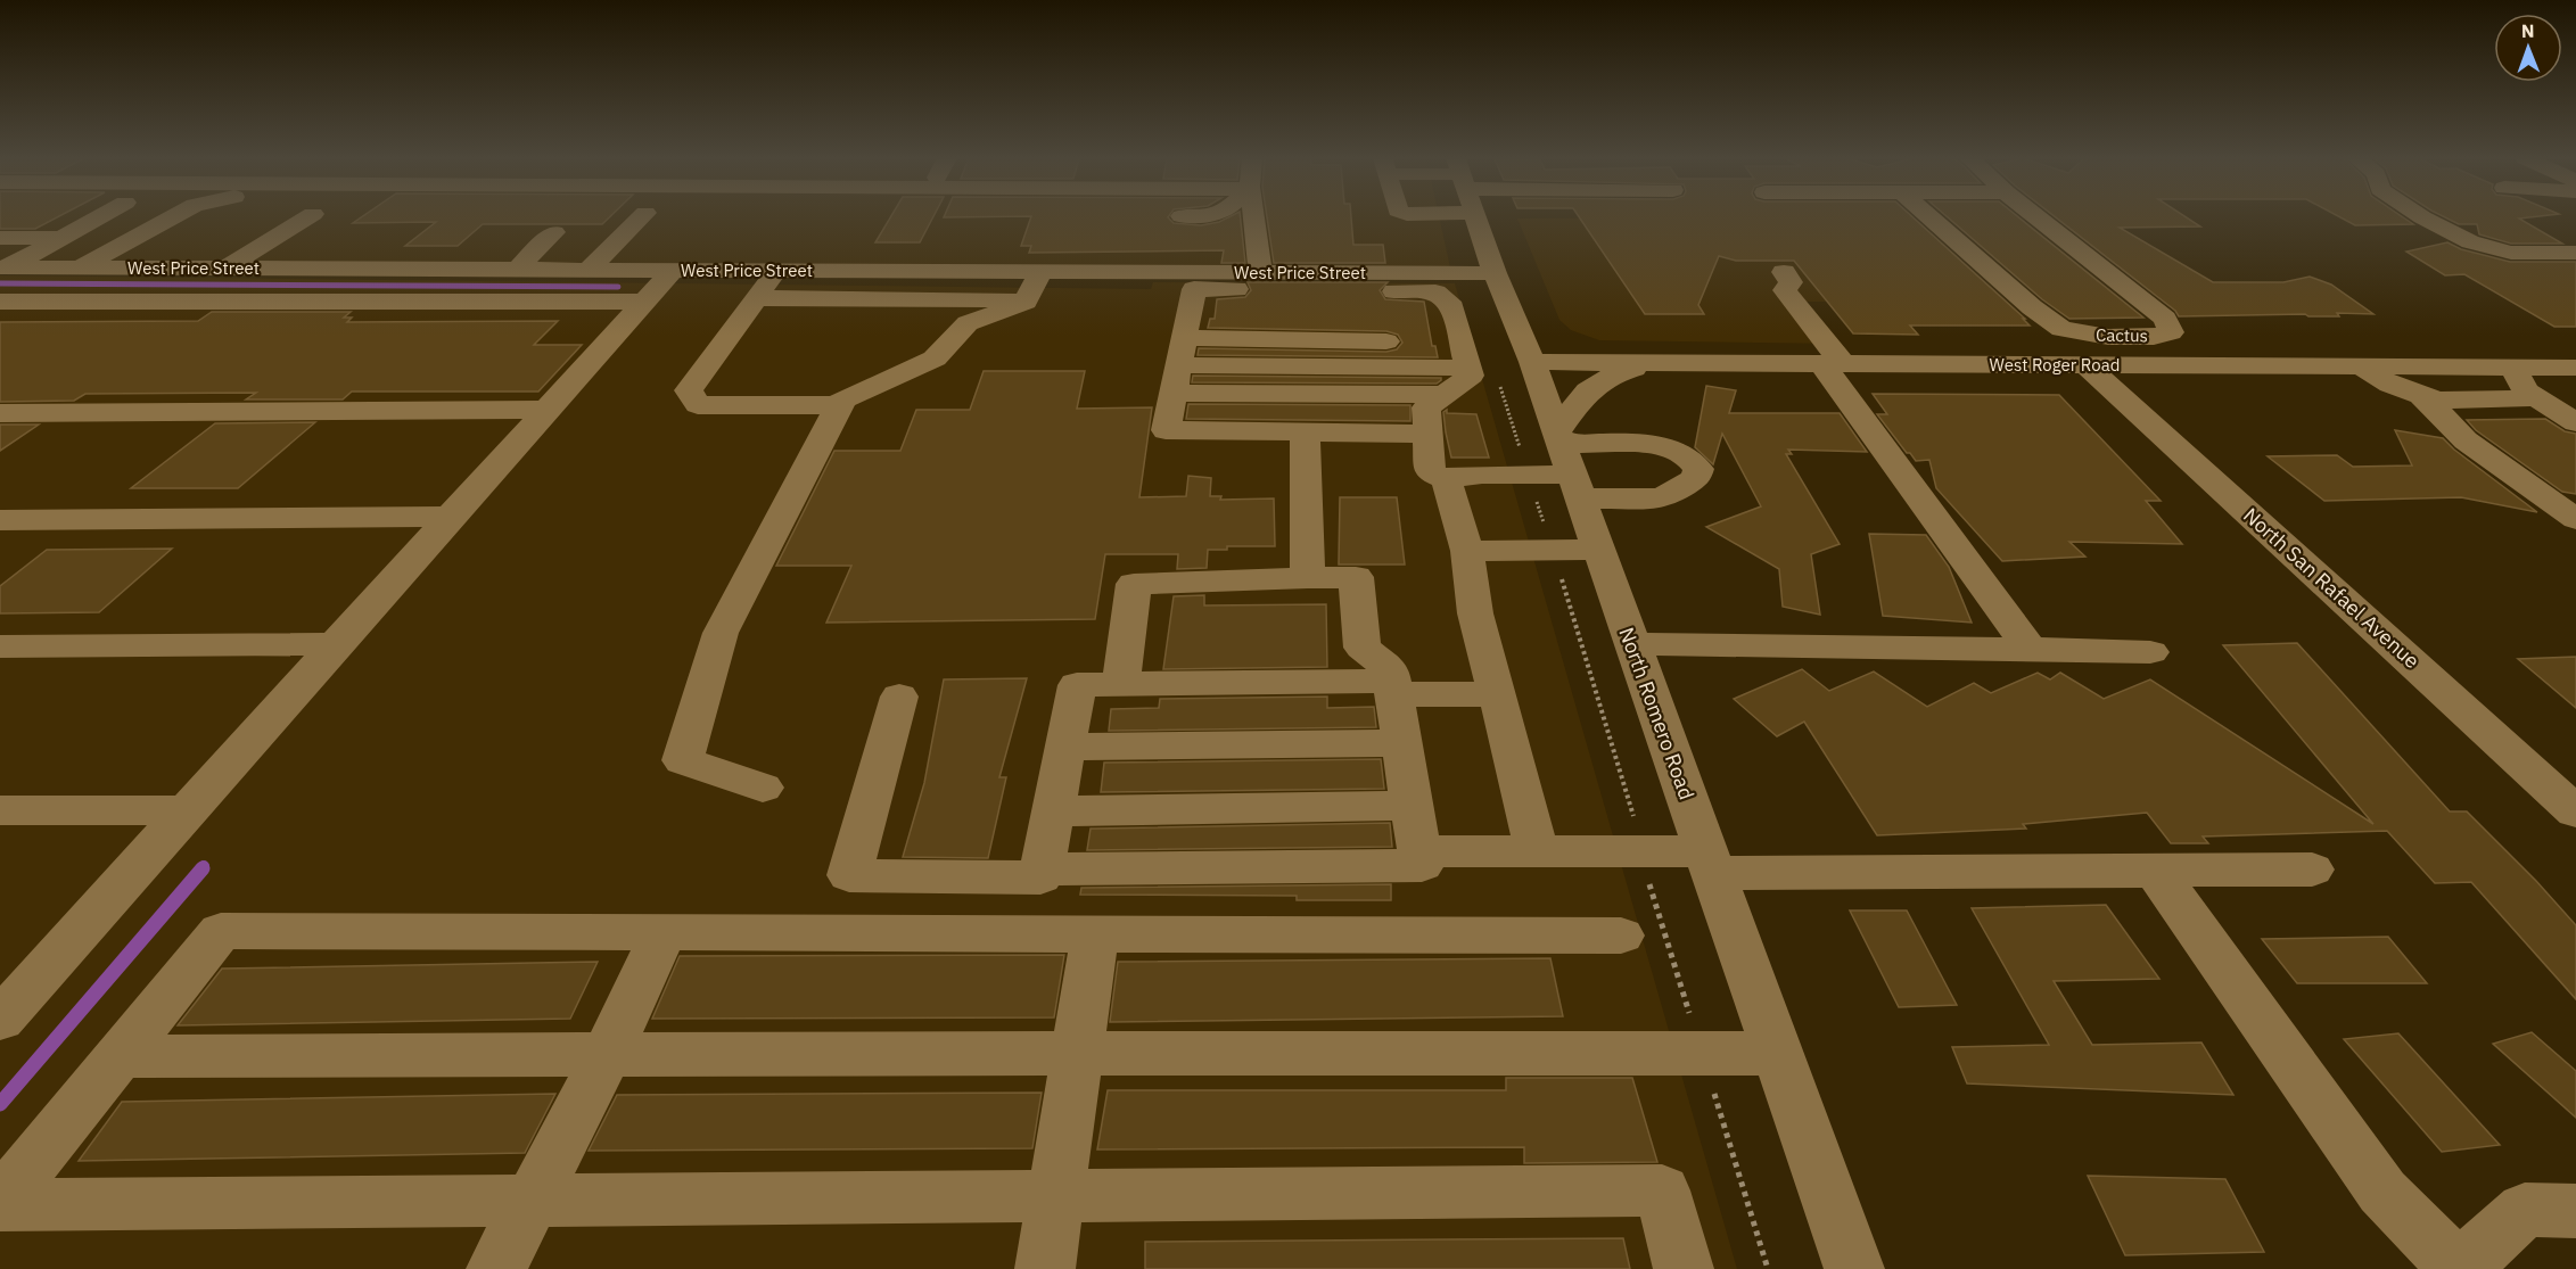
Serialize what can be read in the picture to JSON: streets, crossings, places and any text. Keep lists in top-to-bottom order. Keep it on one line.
{"streets":{"street":["West Price Street","Cactus","West Roger Road","North San Rafael Avenue","North Romero Road"]},"crossings":[["West Price Street","North Romero Road"],["West Roger Road","North San Rafael Avenue"],["West Roger Road","North Romero Road"]],"north":"top"}
